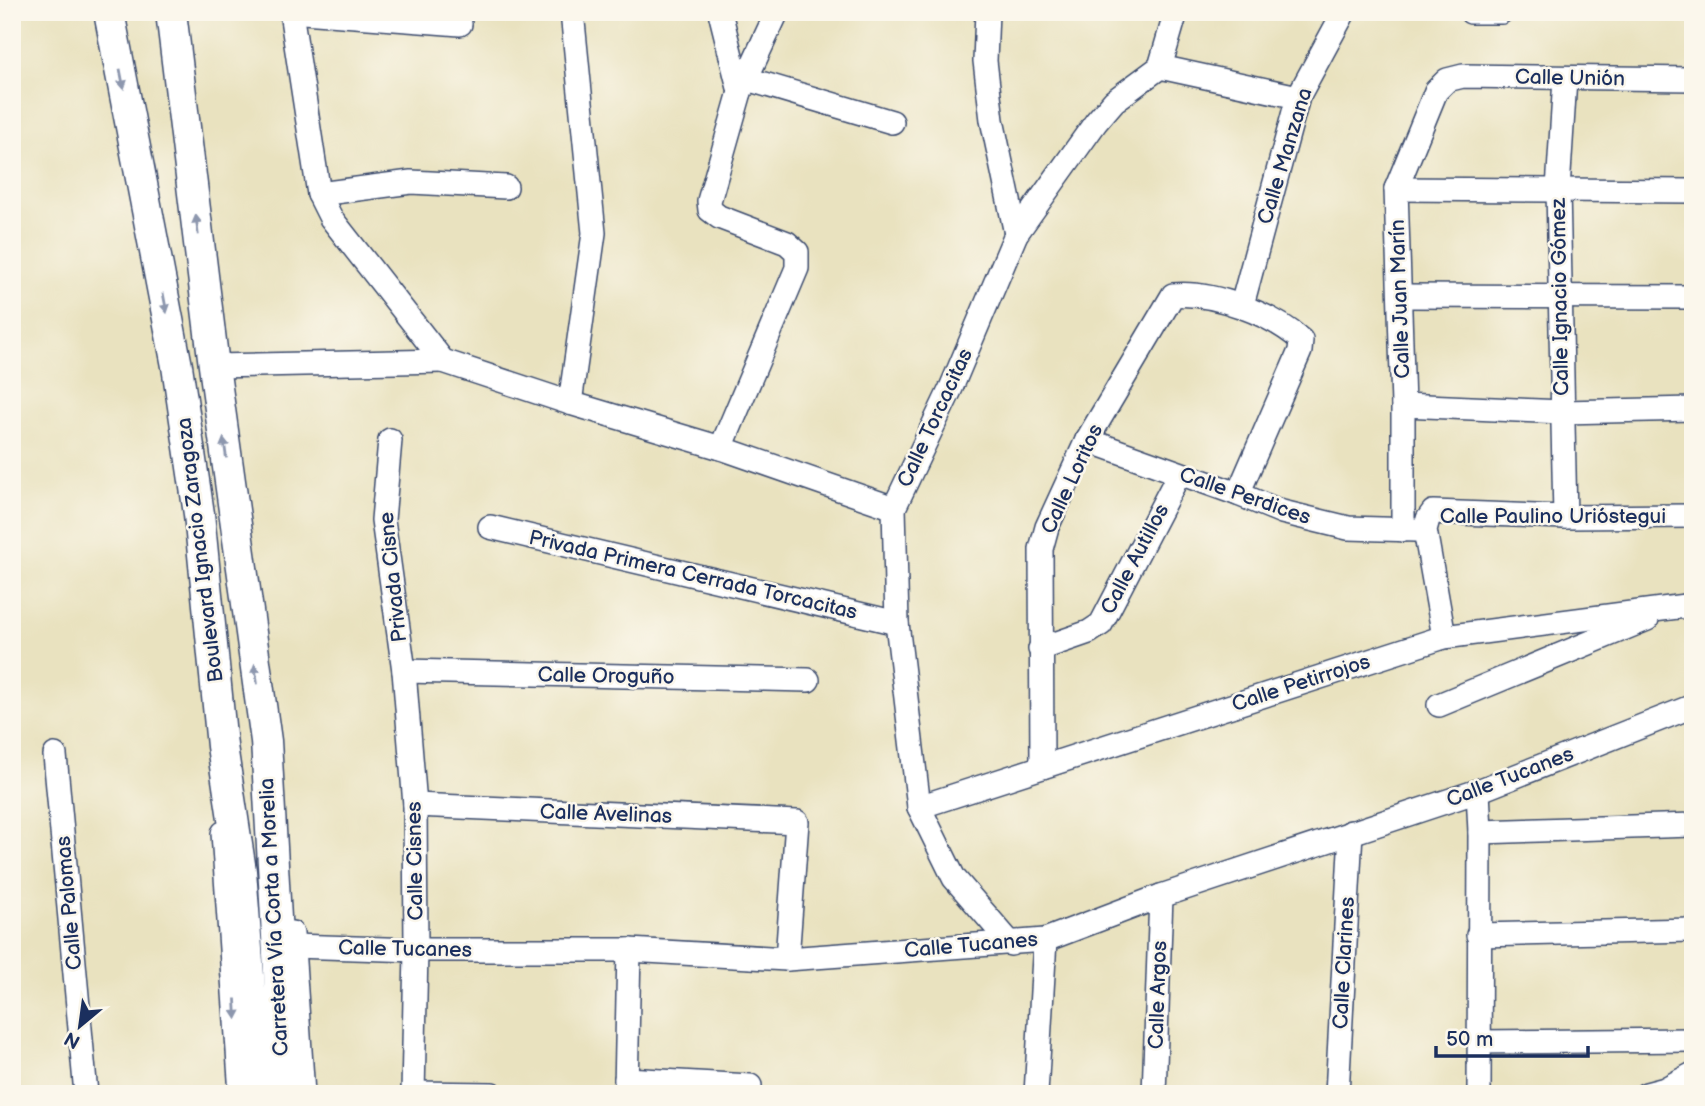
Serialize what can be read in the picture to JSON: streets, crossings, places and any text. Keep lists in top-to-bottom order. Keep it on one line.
{"streets":{"main road":["Boulevard Ignacio Zaragoza","Carretera Vía Corta a Morelia"],"street":["Calle Unión","Calle Manzana","Calle Ignacio Gómez","Calle Juan Marín","Calle Torcacitas","Calle Loritos","Calle Perdices","Calle Paulino Urióstegui","Calle Autillos","Privada Primera Cerrada Torcacitas","Privada Cisne","Calle Oroguño","Calle Petirrojos","Calle Tucanes","Calle Avelinas","Calle Cisnes","Calle Palomas","Calle Clarines","Calle Argos"]},"crossings":[["Calle Unión","Calle Ignacio Gómez"],["Calle Unión","Calle Juan Marín"],["Calle Manzana","Calle Loritos"],["Calle Ignacio Gómez","Calle Paulino Urióstegui"],["Calle Juan Marín","Calle Perdices"],["Calle Juan Marín","Calle Paulino Urióstegui"],["Calle Torcacitas","Privada Primera Cerrada Torcacitas"],["Calle Torcacitas","Calle Petirrojos"],["Calle Torcacitas","Calle Tucanes"],["Calle Loritos","Calle Perdices"],["Calle Loritos","Calle Autillos"],["Calle Loritos","Calle Petirrojos"],["Calle Perdices","Calle Paulino Urióstegui"],["Calle Perdices","Calle Autillos"],["Boulevard Ignacio Zaragoza","Calle Tucanes"],["Boulevard Ignacio Zaragoza","Carretera Vía Corta a Morelia"],["Privada Cisne","Calle Oroguño"],["Privada Cisne","Calle Cisnes"],["Calle Oroguño","Calle Cisnes"],["Calle Tucanes","Calle Avelinas"],["Calle Tucanes","Calle Cisnes"],["Calle Tucanes","Calle Clarines"],["Calle Tucanes","Calle Argos"],["Calle Avelinas","Calle Cisnes"]],"scale_bar":"50 m","north":"bottom left"}
